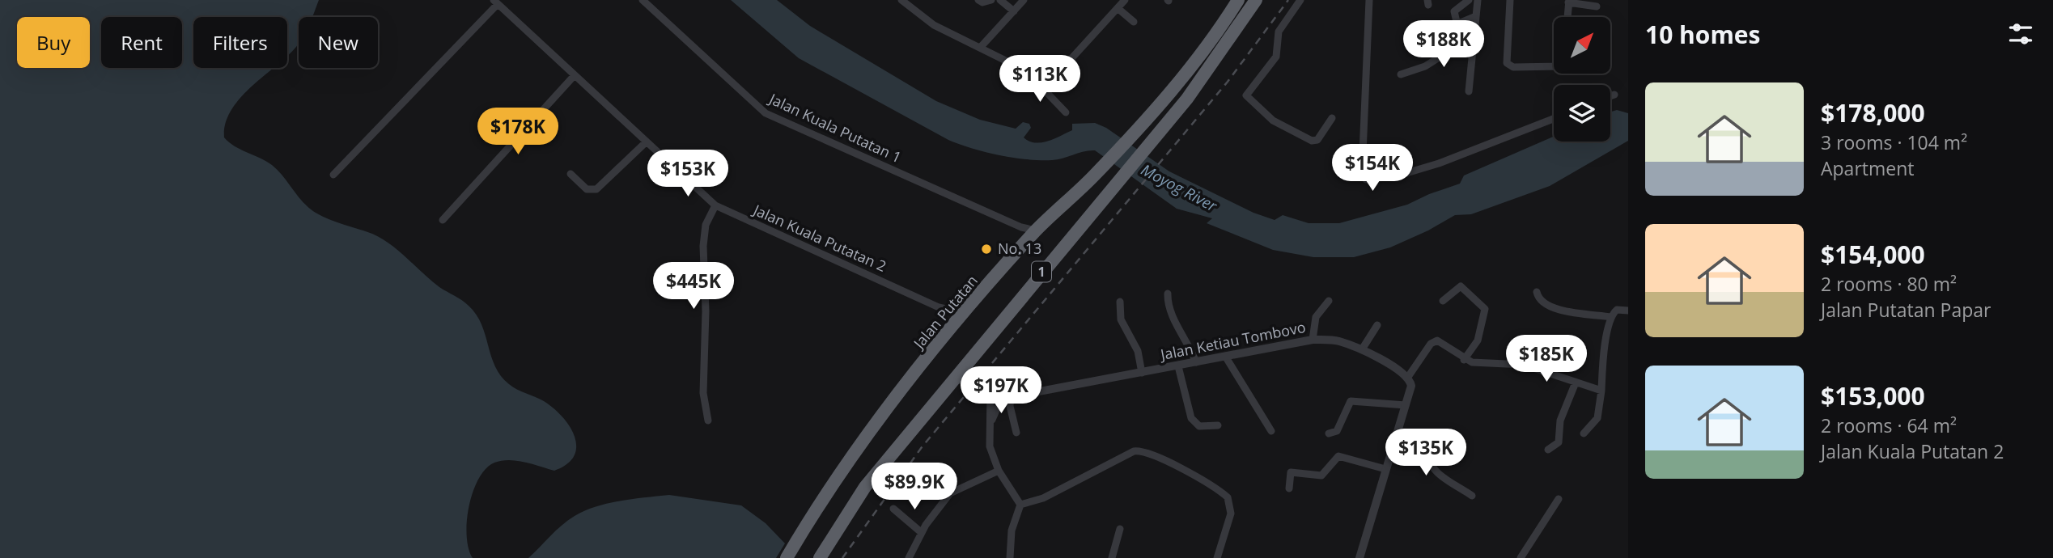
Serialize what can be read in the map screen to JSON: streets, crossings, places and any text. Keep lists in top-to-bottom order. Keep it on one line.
{"streets":{"highway":["1","Jalan Putatan"],"street":["Jalan Kuala Putatan 1","Jalan Kuala Putatan 2","Jalan Ketiau Tombovo"]},"crossings":[["Jalan Kuala Putatan 1","Jalan Putatan"],["Jalan Kuala Putatan 2","Jalan Putatan"],["1","Jalan Ketiau Tombovo"]],"water":["Moyog River"],"places":["No. 13"],"north":"top right","page":{"heading":"10 homes","chip":["Buy","Rent","Filters","New"],"price":["$188K","$113K","$178K","$154K","$153K","$445K","$185K","$197K","$135K","$89.9K"],"list":[{"name":"$178,000","note":"3 rooms · 104 m² · Apartment"},{"name":"$154,000","note":"2 rooms · 80 m² · Jalan Putatan Papar"},{"name":"$153,000","note":"2 rooms · 64 m² · Jalan Kuala Putatan 2"}]}}
